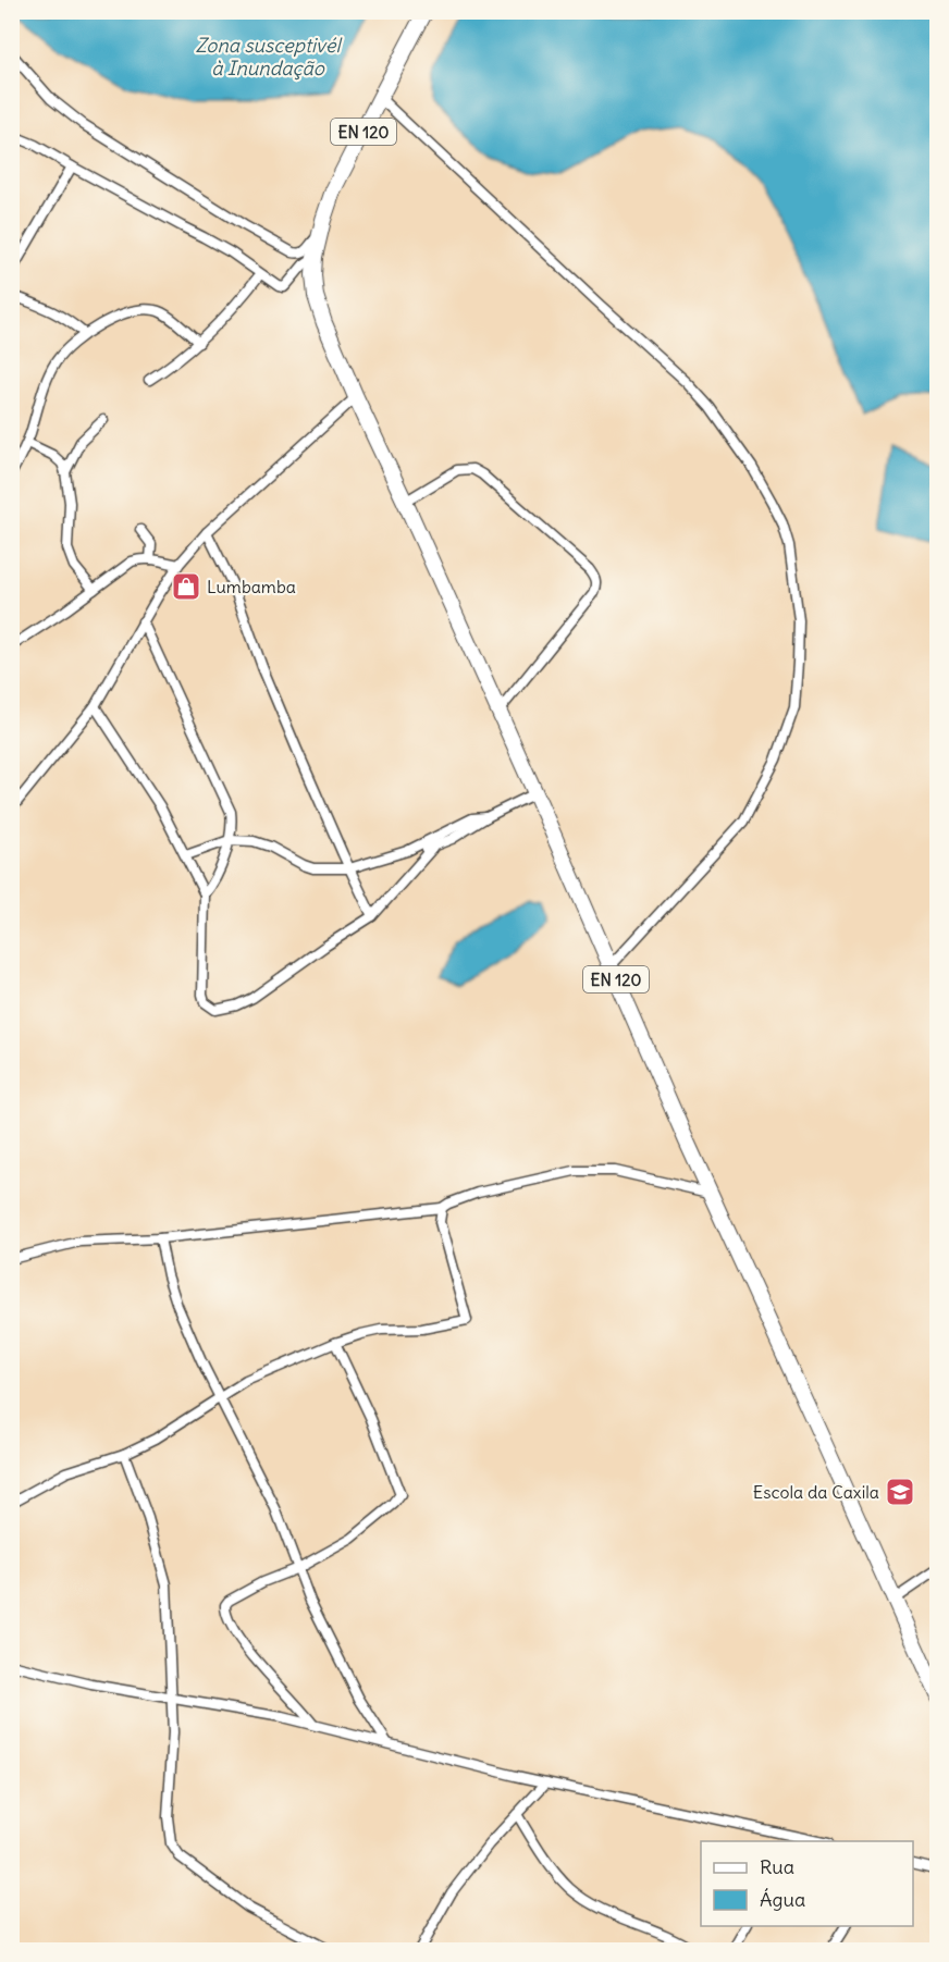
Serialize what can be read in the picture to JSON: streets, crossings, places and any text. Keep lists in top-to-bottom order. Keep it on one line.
{"streets":{"main road":["EN 120"]},"water":["Zona susceptivél à Inundação"],"places":{"shop":["Lumbamba"],"school or university":["Escola da Caxila"]},"legend":["Rua","Água"]}
